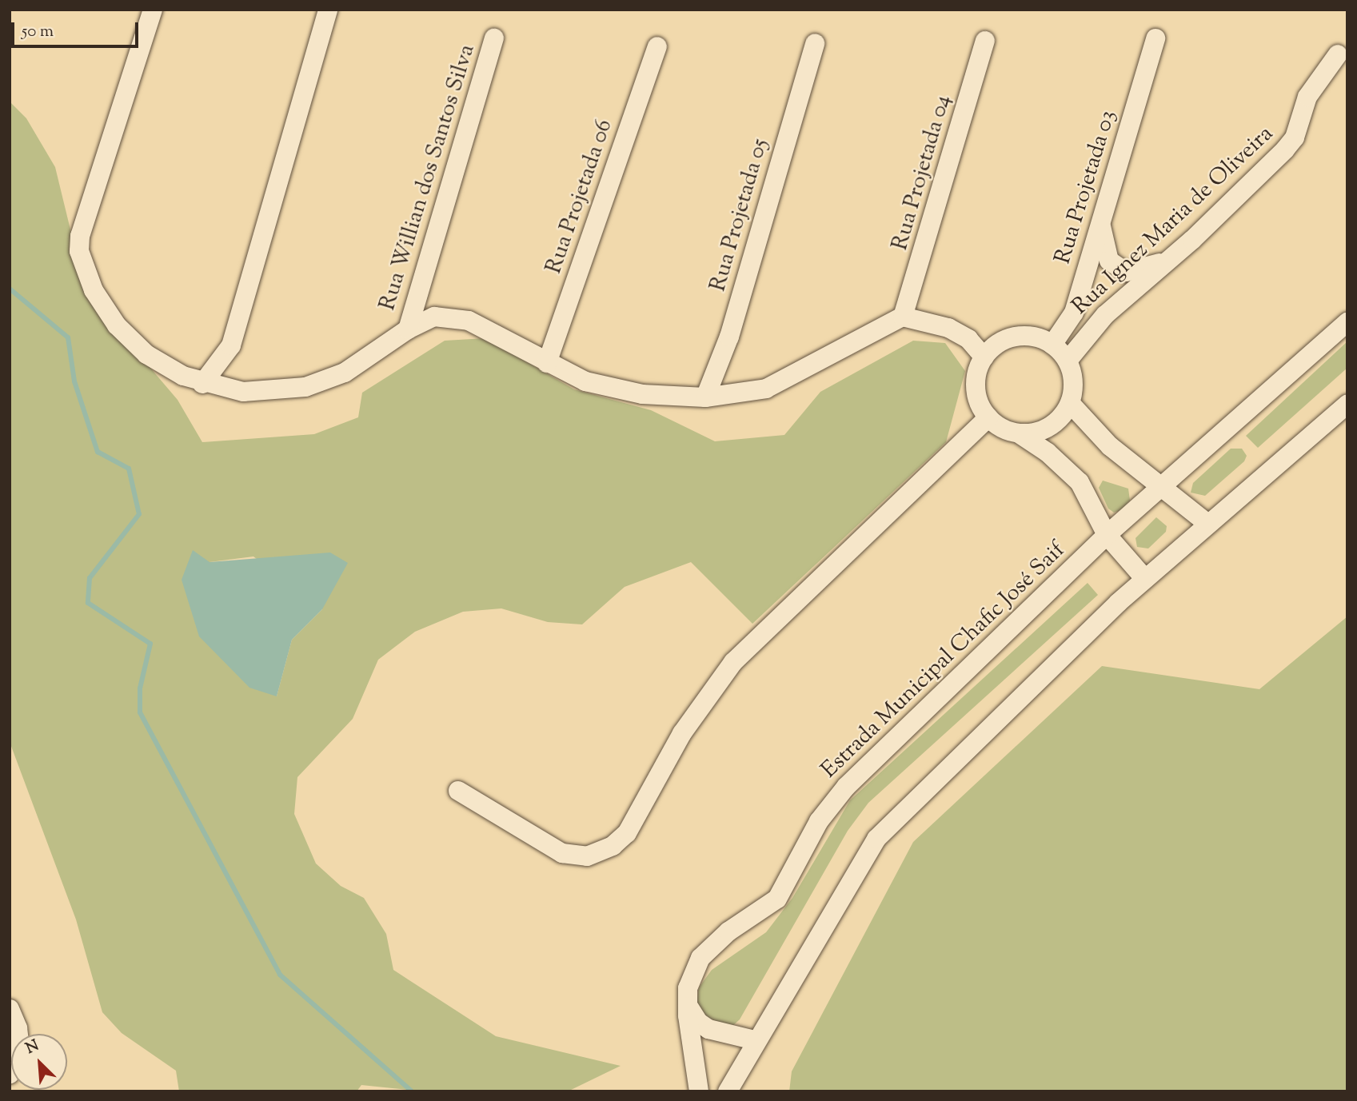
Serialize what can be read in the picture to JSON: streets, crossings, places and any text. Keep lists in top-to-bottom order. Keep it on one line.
{"streets":{"street":["Rua Projetada 04","Rua Willian dos Santos Silva","Rua Projetada 03","Rua Projetada 06","Rua Projetada 05","Rua Ignez Maria de Oliveira","Estrada Municipal Chafic José Saif"]},"crossings":[["Rua Projetada 03","Rua Ignez Maria de Oliveira"]],"scale_bar":"50 m","north":"top left"}
